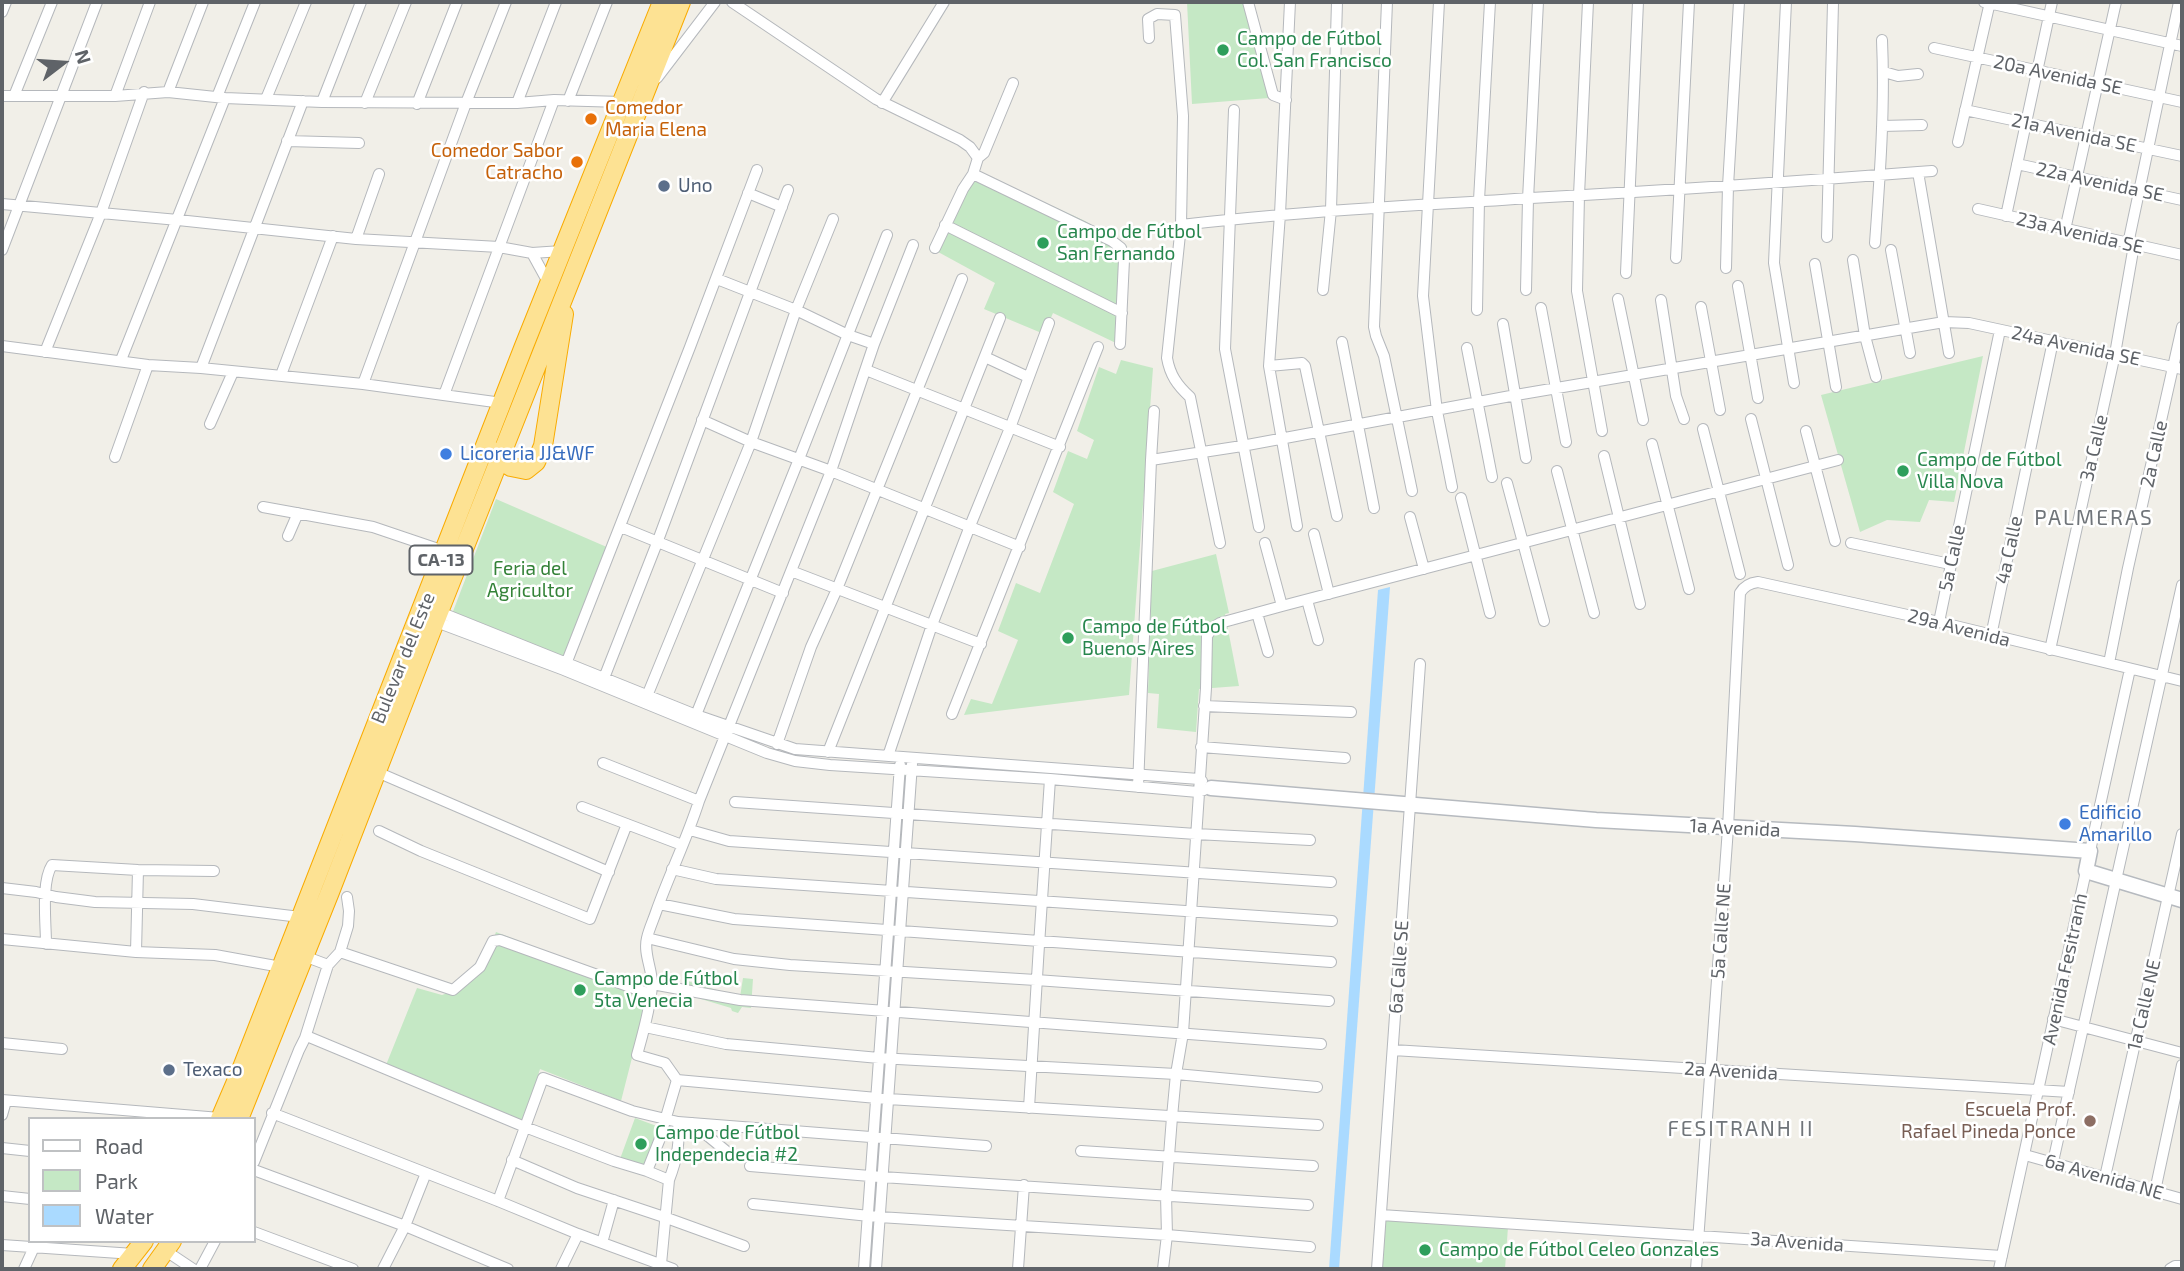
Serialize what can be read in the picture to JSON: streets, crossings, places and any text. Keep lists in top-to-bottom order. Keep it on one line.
{"streets":{"highway":["CA-13","Bulevar del Este"],"street":["20a Avenida SE","21a Avenida SE","22a Avenida SE","23a Avenida SE","24a Avenida SE","3a Calle","2a Calle","4a Calle","5a Calle","29a Avenida","1a Avenida","5a Calle NE","6a Calle SE","Avenida Fesitranh","1a Calle NE","2a Avenida","6a Avenida NE","3a Avenida"]},"crossings":[["20a Avenida SE","3a Calle"],["21a Avenida SE","3a Calle"],["22a Avenida SE","3a Calle"],["23a Avenida SE","3a Calle"],["24a Avenida SE","3a Calle"],["24a Avenida SE","2a Calle"],["24a Avenida SE","4a Calle"],["24a Avenida SE","5a Calle"],["3a Calle","29a Avenida"],["2a Calle","29a Avenida"],["4a Calle","29a Avenida"],["5a Calle","29a Avenida"],["29a Avenida","5a Calle NE"],["29a Avenida","Avenida Fesitranh"],["1a Avenida","5a Calle NE"],["1a Avenida","6a Calle SE"],["1a Avenida","Avenida Fesitranh"],["5a Calle NE","2a Avenida"],["5a Calle NE","3a Avenida"],["6a Calle SE","2a Avenida"],["6a Calle SE","3a Avenida"],["Avenida Fesitranh","2a Avenida"],["Avenida Fesitranh","6a Avenida NE"],["Avenida Fesitranh","3a Avenida"],["1a Calle NE","6a Avenida NE"]],"districts":["PALMERAS","FESITRANH II"],"parks":["Feria del Agricultor"],"places":["Campo de Fútbol Col. San Francisco","Comedor Maria Elena","Comedor Sabor Catracho","Uno","Campo de Fútbol San Fernando","Licoreria JJ&WF","Campo de Fútbol Villa Nova","Campo de Fútbol Buenos Aires","Edificio Amarillo","Campo de Fútbol 5ta Venecia","Texaco","Escuela Prof. Rafael Pineda Ponce","Campo de Fútbol Independecia #2","Campo de Fútbol Celeo Gonzales"],"legend":["Road","Park","Water"],"north":"right"}
